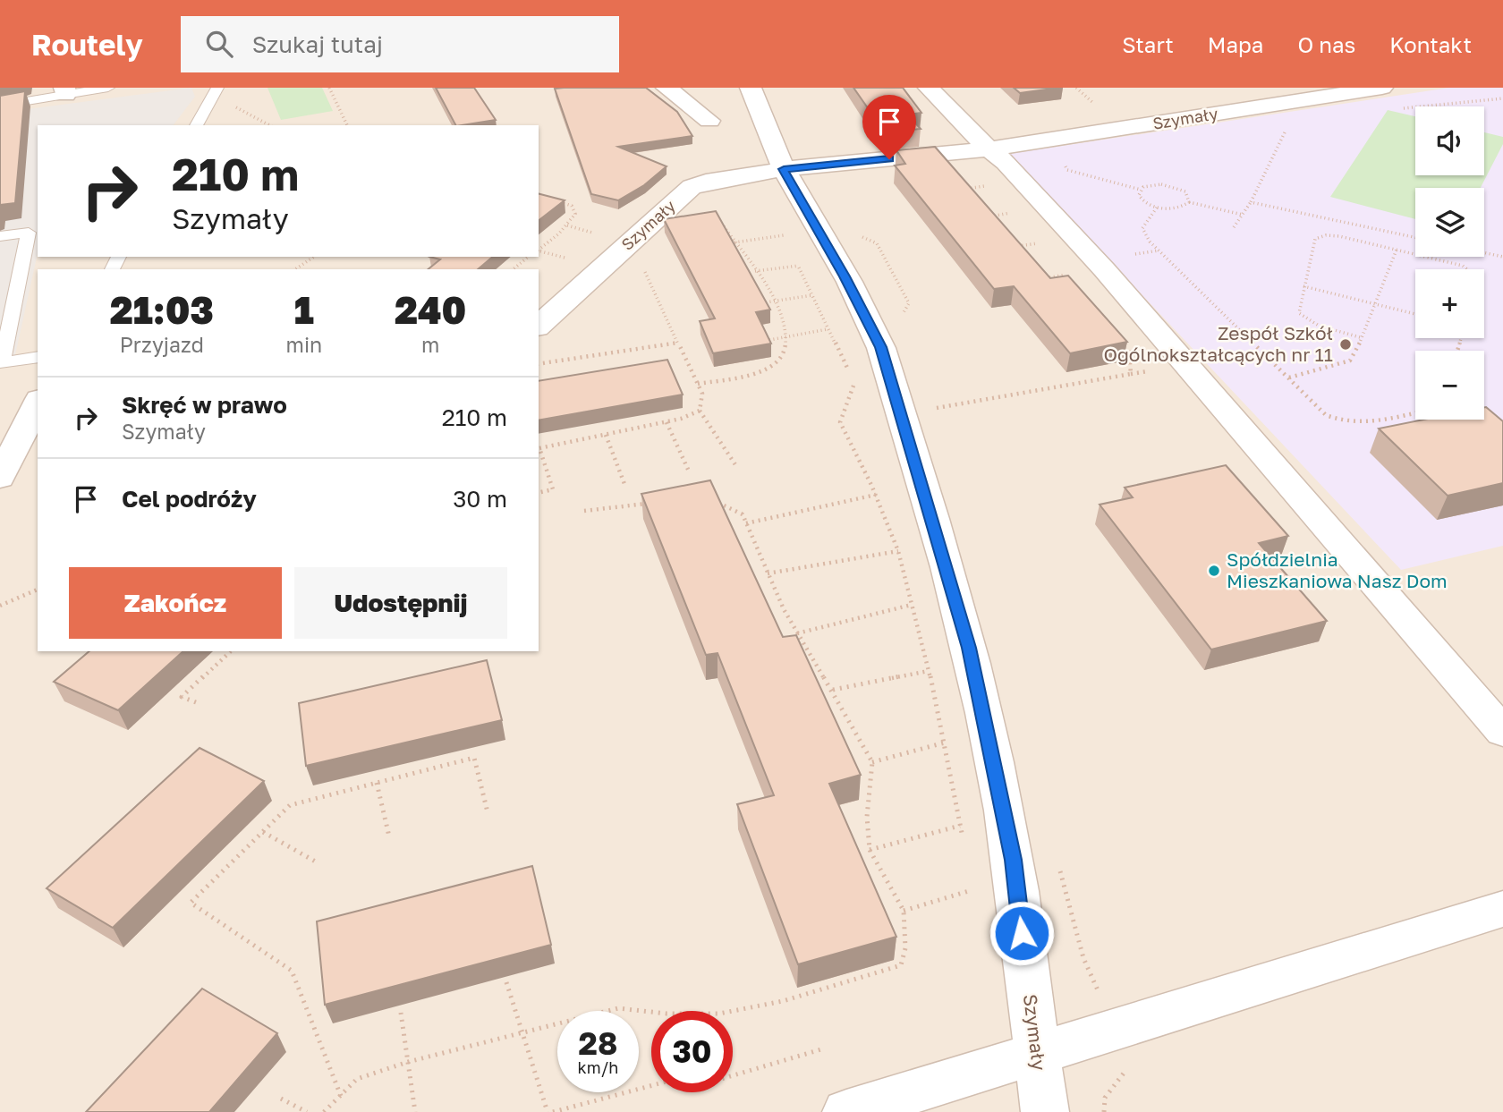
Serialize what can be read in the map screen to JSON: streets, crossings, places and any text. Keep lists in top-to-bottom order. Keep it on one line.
{"streets":{"street":["Szymały"]},"places":["Zespół Szkół Ogólnokształcących nr 11","Spółdzielnia Mieszkaniowa Nasz Dom"],"page":{"header":"Routely","search":"Szukaj tutaj","nav":["Start","Mapa","O nas","Kontakt"],"map_buttons":["+","−"],"turn":["210 m","Szymały"],"eta":["21:03","Przyjazd","1","min","240","m"],"list":[{"name":"Skręć w prawo","note":"Szymały","value":"210 m"},{"name":"Cel podróży","value":"30 m"}],"buttons":["Zakończ","Udostępnij"],"speed":"28 km/h","limit":"30"}}
